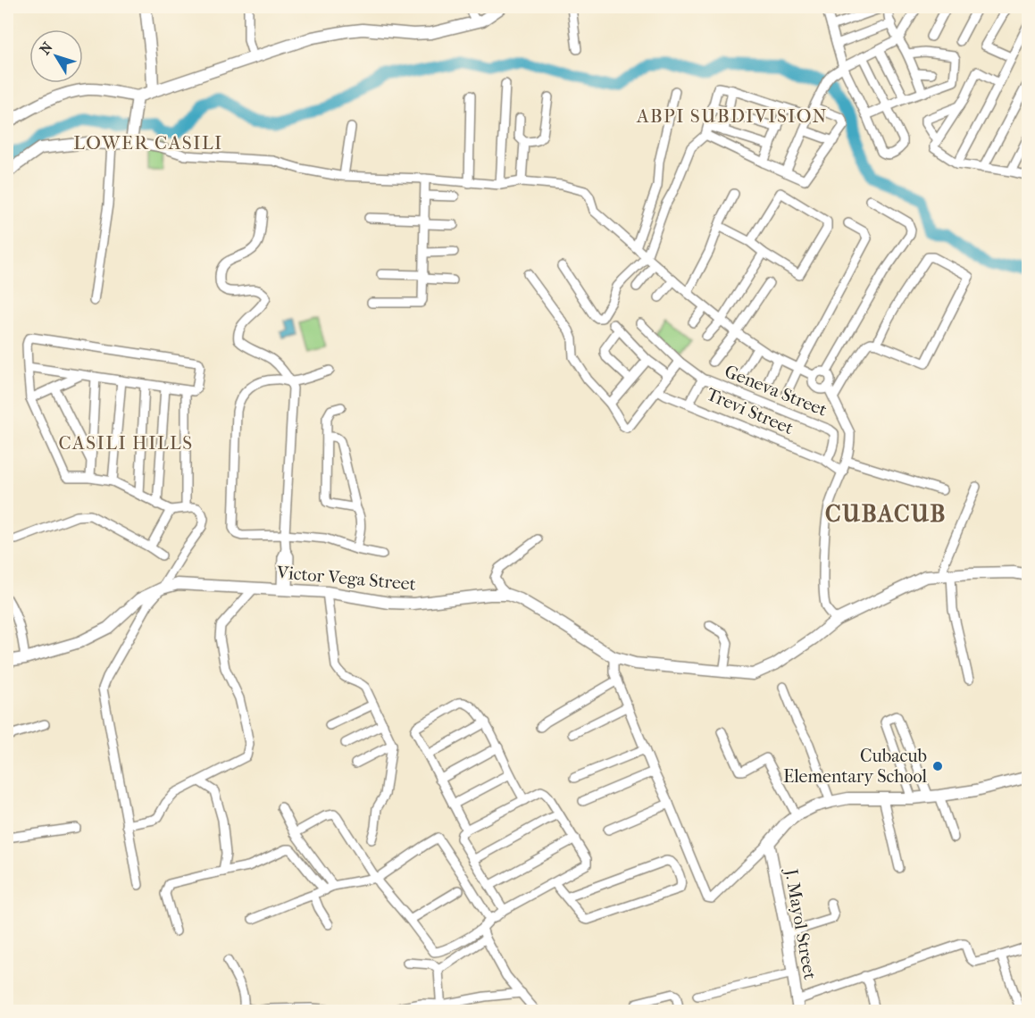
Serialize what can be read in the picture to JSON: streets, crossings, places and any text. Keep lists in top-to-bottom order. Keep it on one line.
{"streets":{"street":["Geneva Street","Trevi Street","Victor Vega Street","J. Mayol Street"]},"crossings":[["Geneva Street","Trevi Street"]],"districts":["ABPI SUBDIVISION","LOWER CASILI","CASILI HILLS","CUBACUB"],"places":["Cubacub Elementary School"],"north":"top left"}
